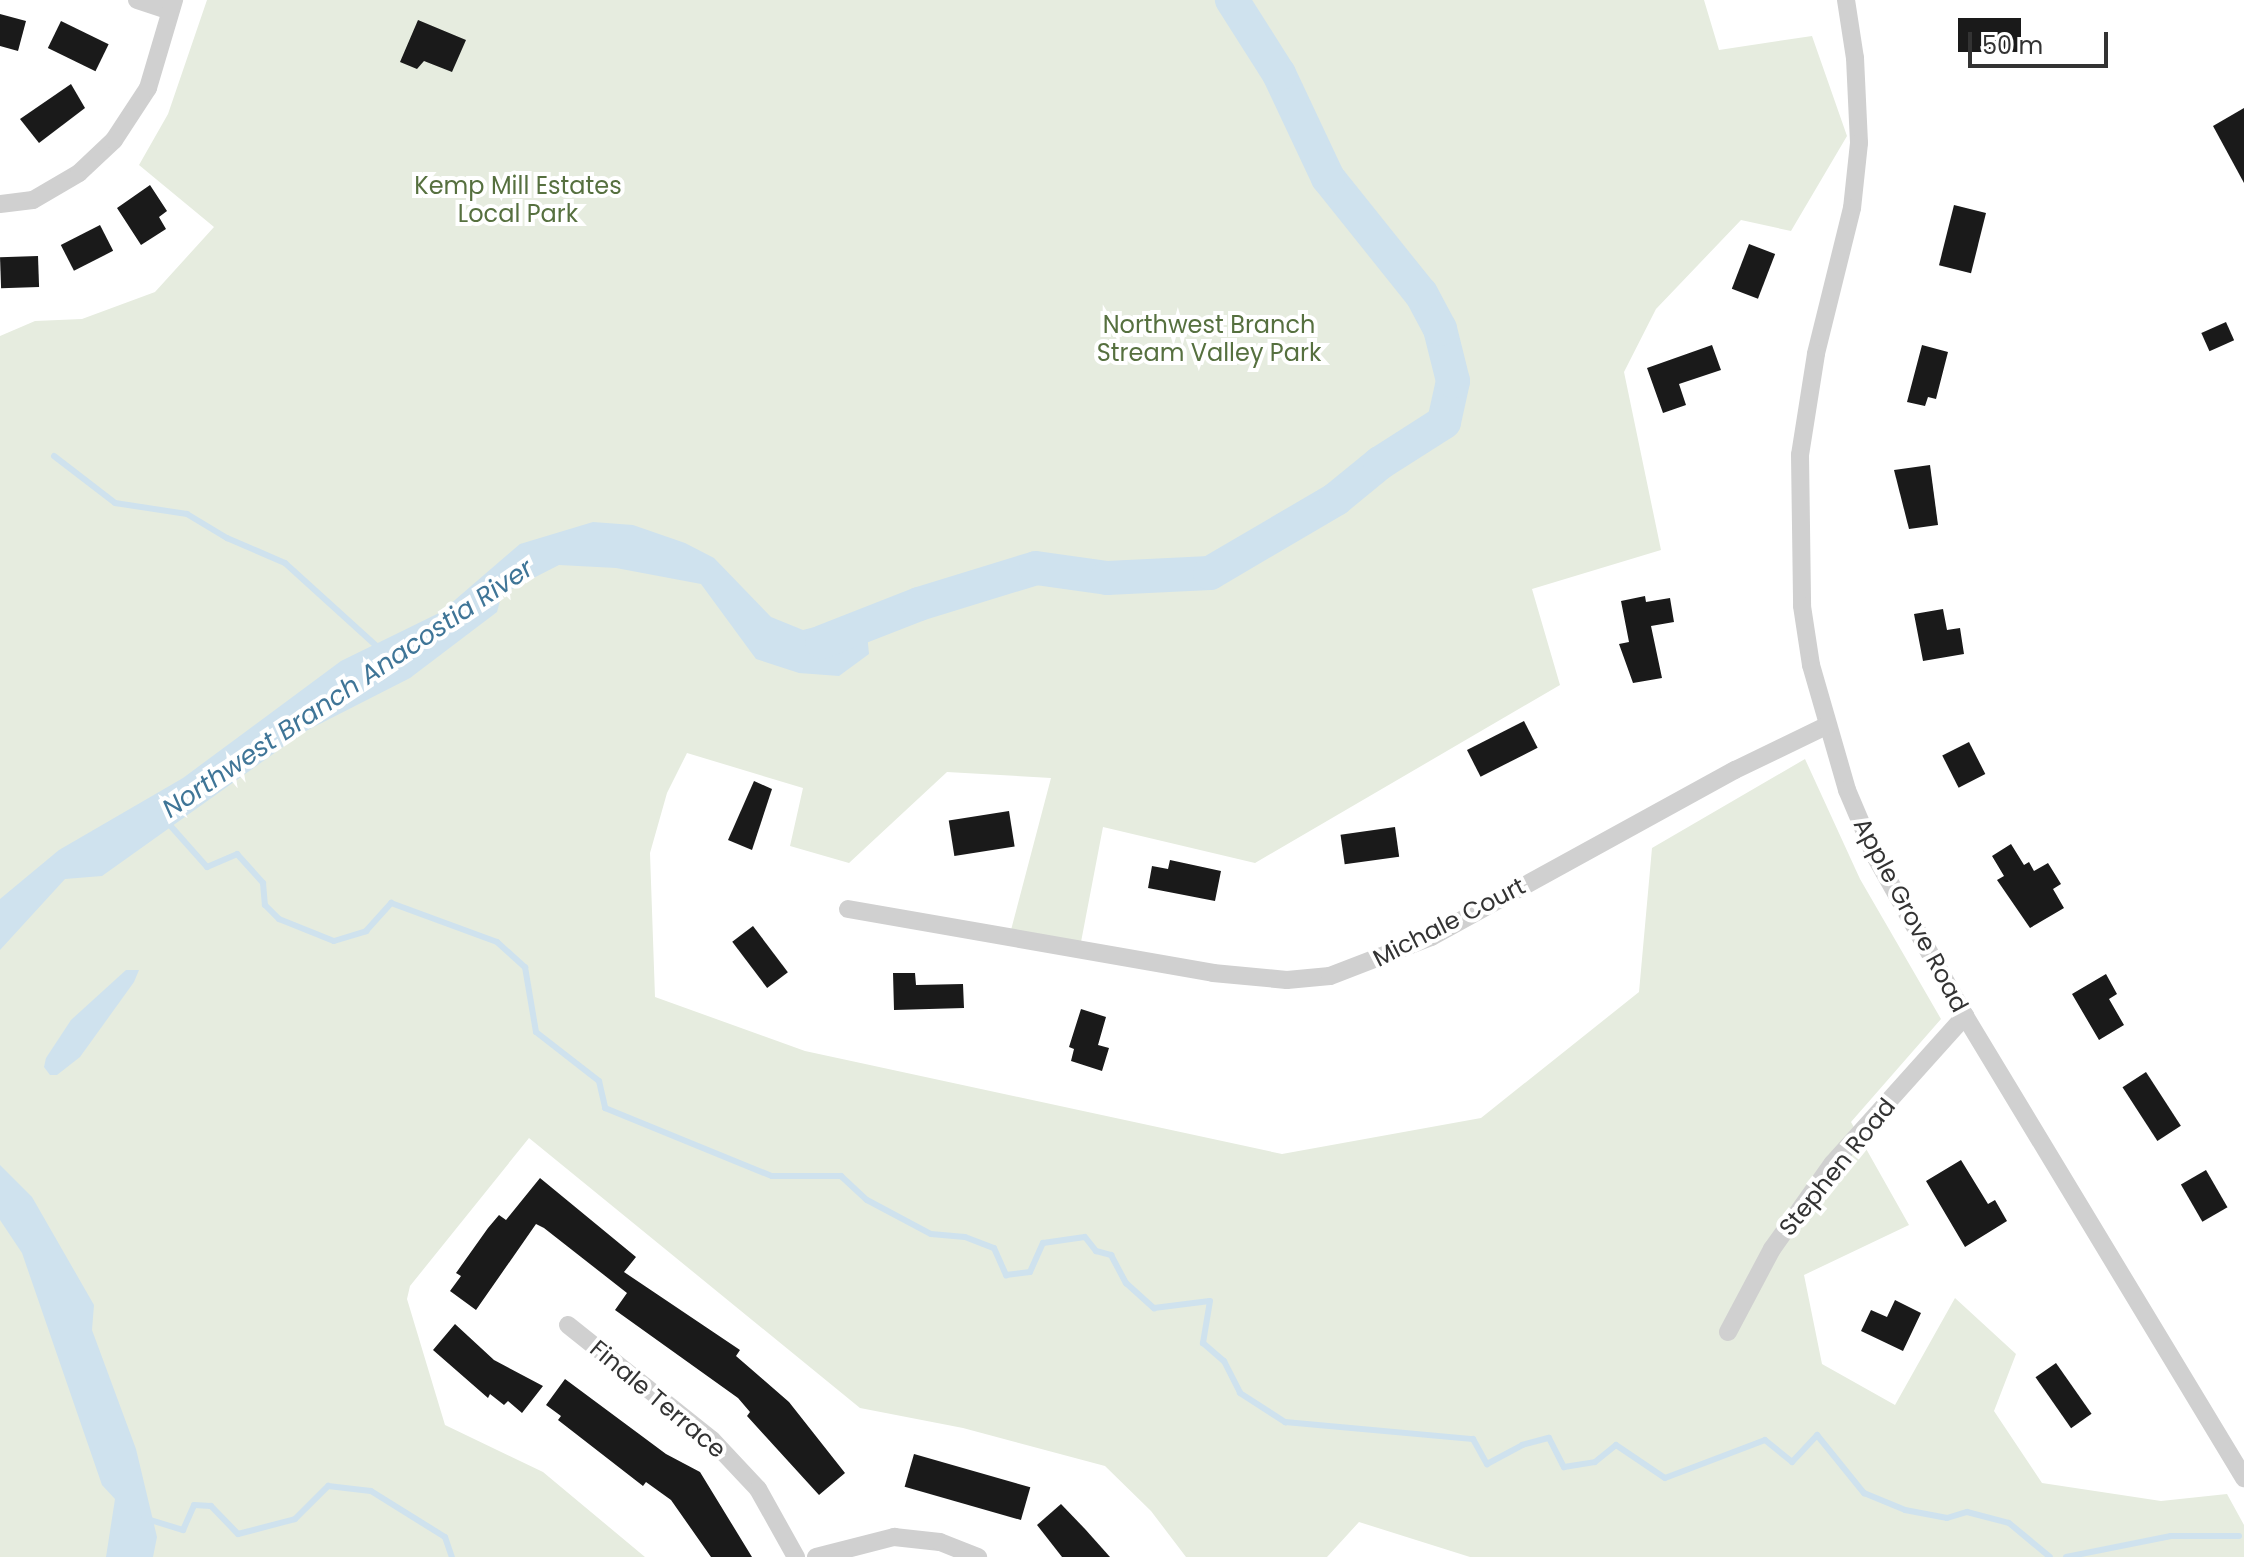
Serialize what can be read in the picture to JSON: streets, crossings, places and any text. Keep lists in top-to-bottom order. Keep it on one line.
{"streets":{"street":["Apple Grove Road","Michale Court","Stephen Road","Finale Terrace"]},"crossings":[["Apple Grove Road","Michale Court"],["Apple Grove Road","Stephen Road"]],"water":["Northwest Branch Anacostia River"],"parks":["Kemp Mill Estates Local Park","Northwest Branch Stream Valley Park"],"scale_bar":"50 m"}
